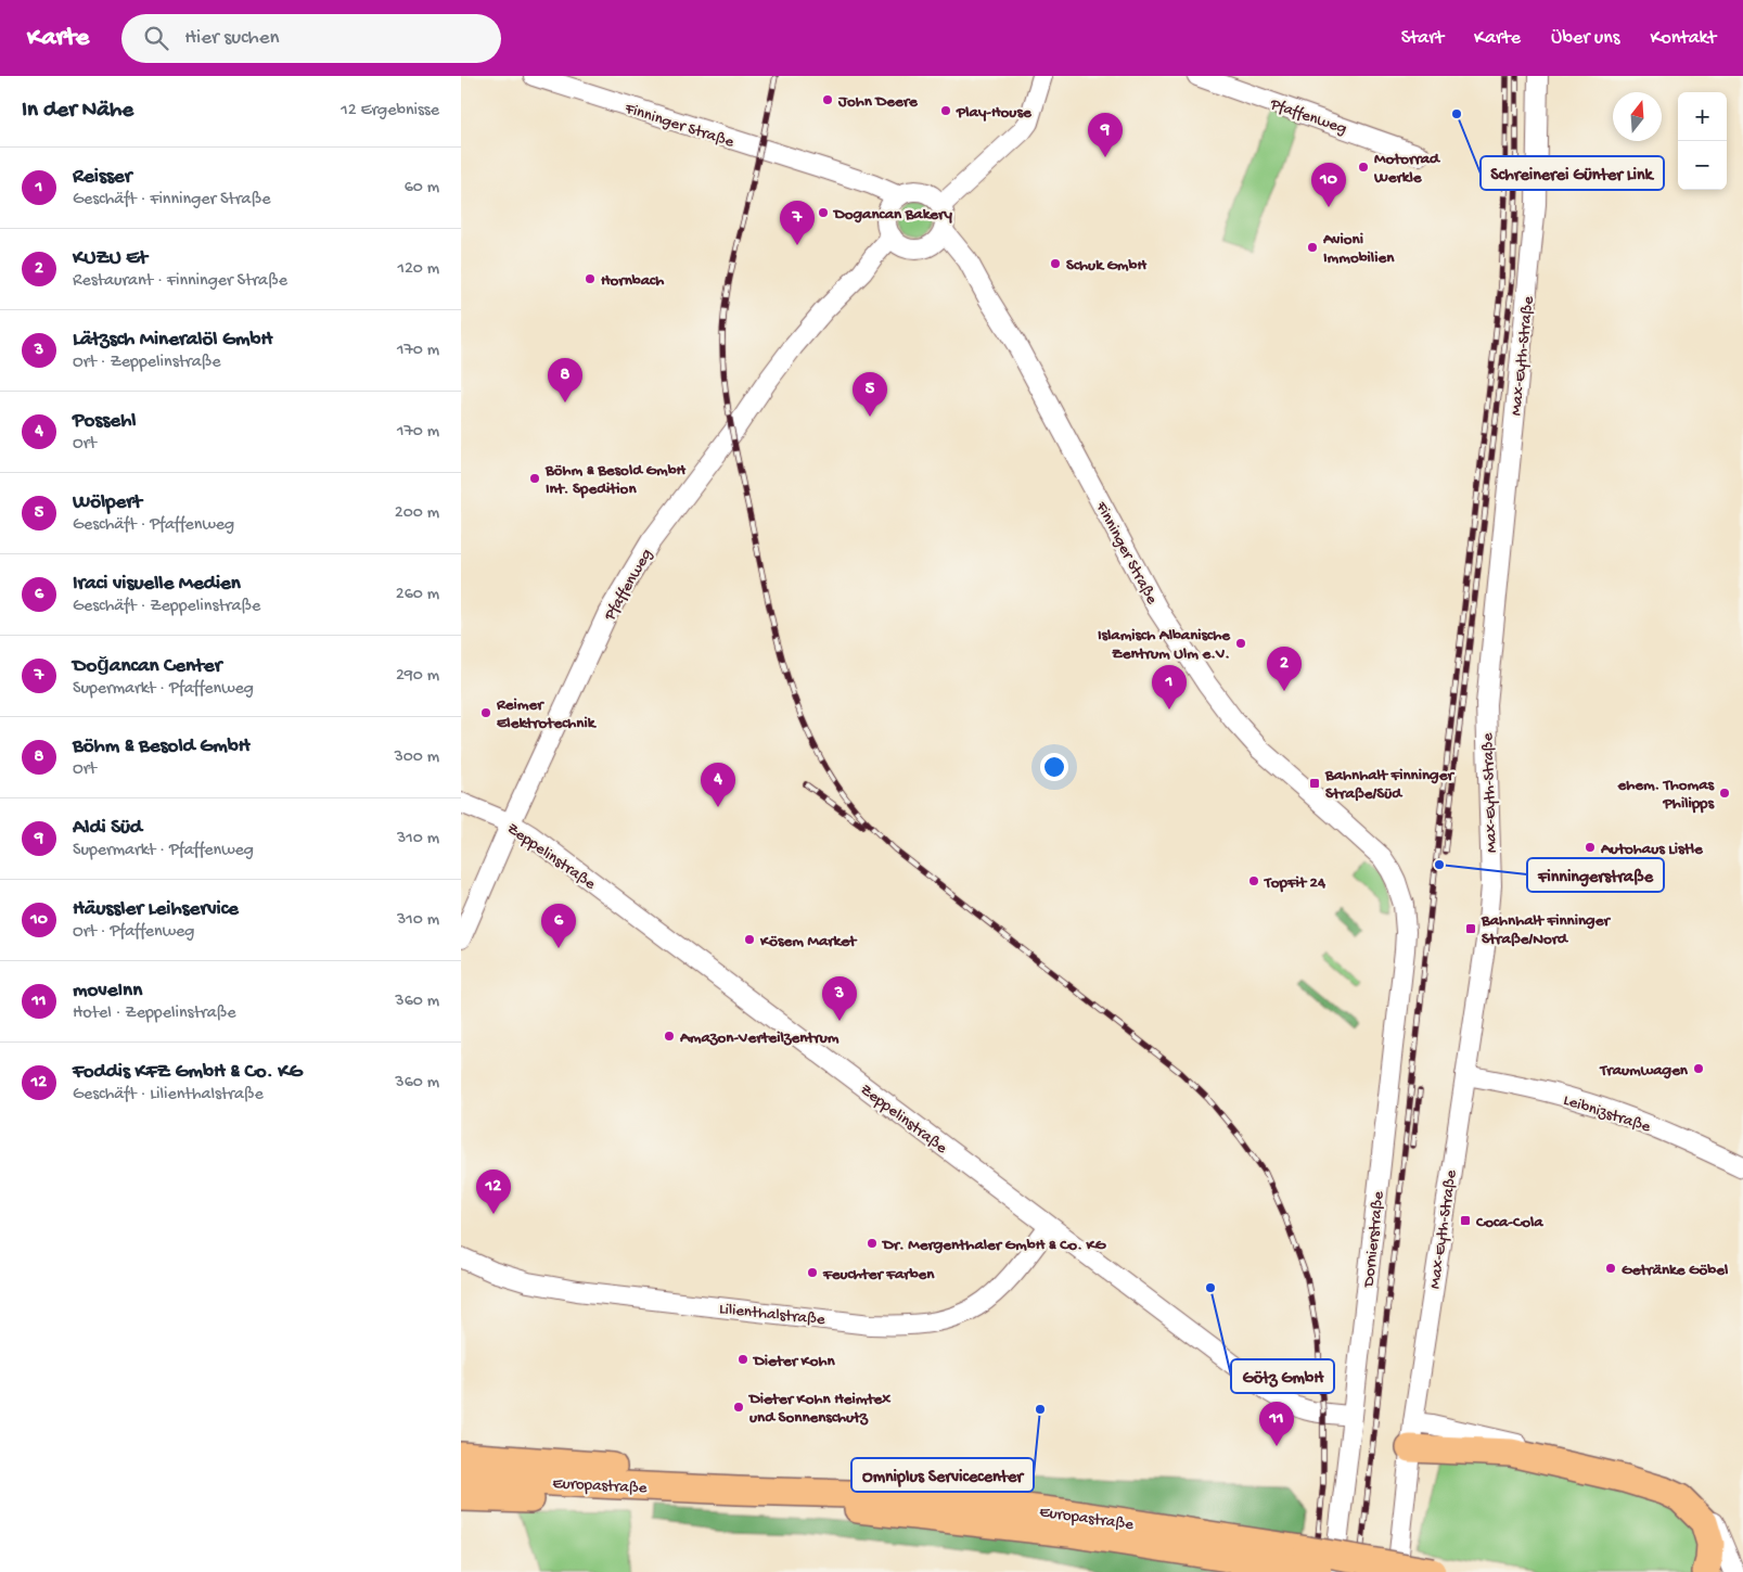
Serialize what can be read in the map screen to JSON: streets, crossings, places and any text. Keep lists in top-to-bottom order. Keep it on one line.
{"streets":{"highway":["Europastraße"],"street":["Pfaffenweg","Finninger Straße","Max-Eyth-Straße","Zeppelinstraße","Leibnizstraße","Dornierstraße","Lilienthalstraße"]},"crossings":[["Pfaffenweg","Finninger Straße"],["Pfaffenweg","Zeppelinstraße"],["Finninger Straße","Dornierstraße"],["Max-Eyth-Straße","Leibnizstraße"],["Zeppelinstraße","Dornierstraße"],["Zeppelinstraße","Lilienthalstraße"]],"places":{"other":["John Deere","Play-House","Schreinerei Günter Link","Motorrad Werkle","Dogancan Bakery","Avioni Immobilien","Schuk GmbH","Hornbach","Böhm & Besold GmbH Int. Spedition","Islamisch Albanische Zentrum Ulm e.V.","Reimer Elektrotechnik","ehem. Thomas Philipps","Autohaus Listle","Finningerstraße","TopFit 24","Kösem Market","Amazon-Verteilzentrum","Traumwagen","Dr. Mergenthaler GmbH & Co. KG","Getränke Göbel","Feuchter Farben","Götz GmbH","Dieter Kohn","Dieter Kohn Heimtex und Sonnenschutz","Omniplus Servicecenter"],"transit":["Bahnhalt Finninger Straße/Süd","Bahnhalt Finninger Straße/Nord","Coca-Cola"]},"north":"top","page":{"header":"Karte","search":"Hier suchen","nav":["Start","Karte","Über uns","Kontakt"],"heading":["In der Nähe","12 Ergebnisse"],"map_buttons":["+","−"],"pins":["9","10","7","8","5","2","1","4","6","3","12","11"],"list":[{"mark":"1","name":"Reisser","note":"Geschäft · Finninger Straße","value":"60 m"},{"mark":"2","name":"KUZU Et","note":"Restaurant · Finninger Straße","value":"120 m"},{"mark":"3","name":"Lätzsch Mineralöl GmbH","note":"Ort · Zeppelinstraße","value":"170 m"},{"mark":"4","name":"Possehl","note":"Ort","value":"170 m"},{"mark":"5","name":"Wölpert","note":"Geschäft · Pfaffenweg","value":"200 m"},{"mark":"6","name":"Iraci visuelle Medien","note":"Geschäft · Zeppelinstraße","value":"260 m"},{"mark":"7","name":"Doğancan Center","note":"Supermarkt · Pfaffenweg","value":"290 m"},{"mark":"8","name":"Böhm & Besold GmbH","note":"Ort","value":"300 m"},{"mark":"9","name":"Aldi Süd","note":"Supermarkt · Pfaffenweg","value":"310 m"},{"mark":"10","name":"Häussler Leihservice","note":"Ort · Pfaffenweg","value":"310 m"},{"mark":"11","name":"moveInn","note":"Hotel · Zeppelinstraße","value":"360 m"},{"mark":"12","name":"Foddis KFZ GmbH & Co. KG","note":"Geschäft · Lilienthalstraße","value":"360 m"}]}}
